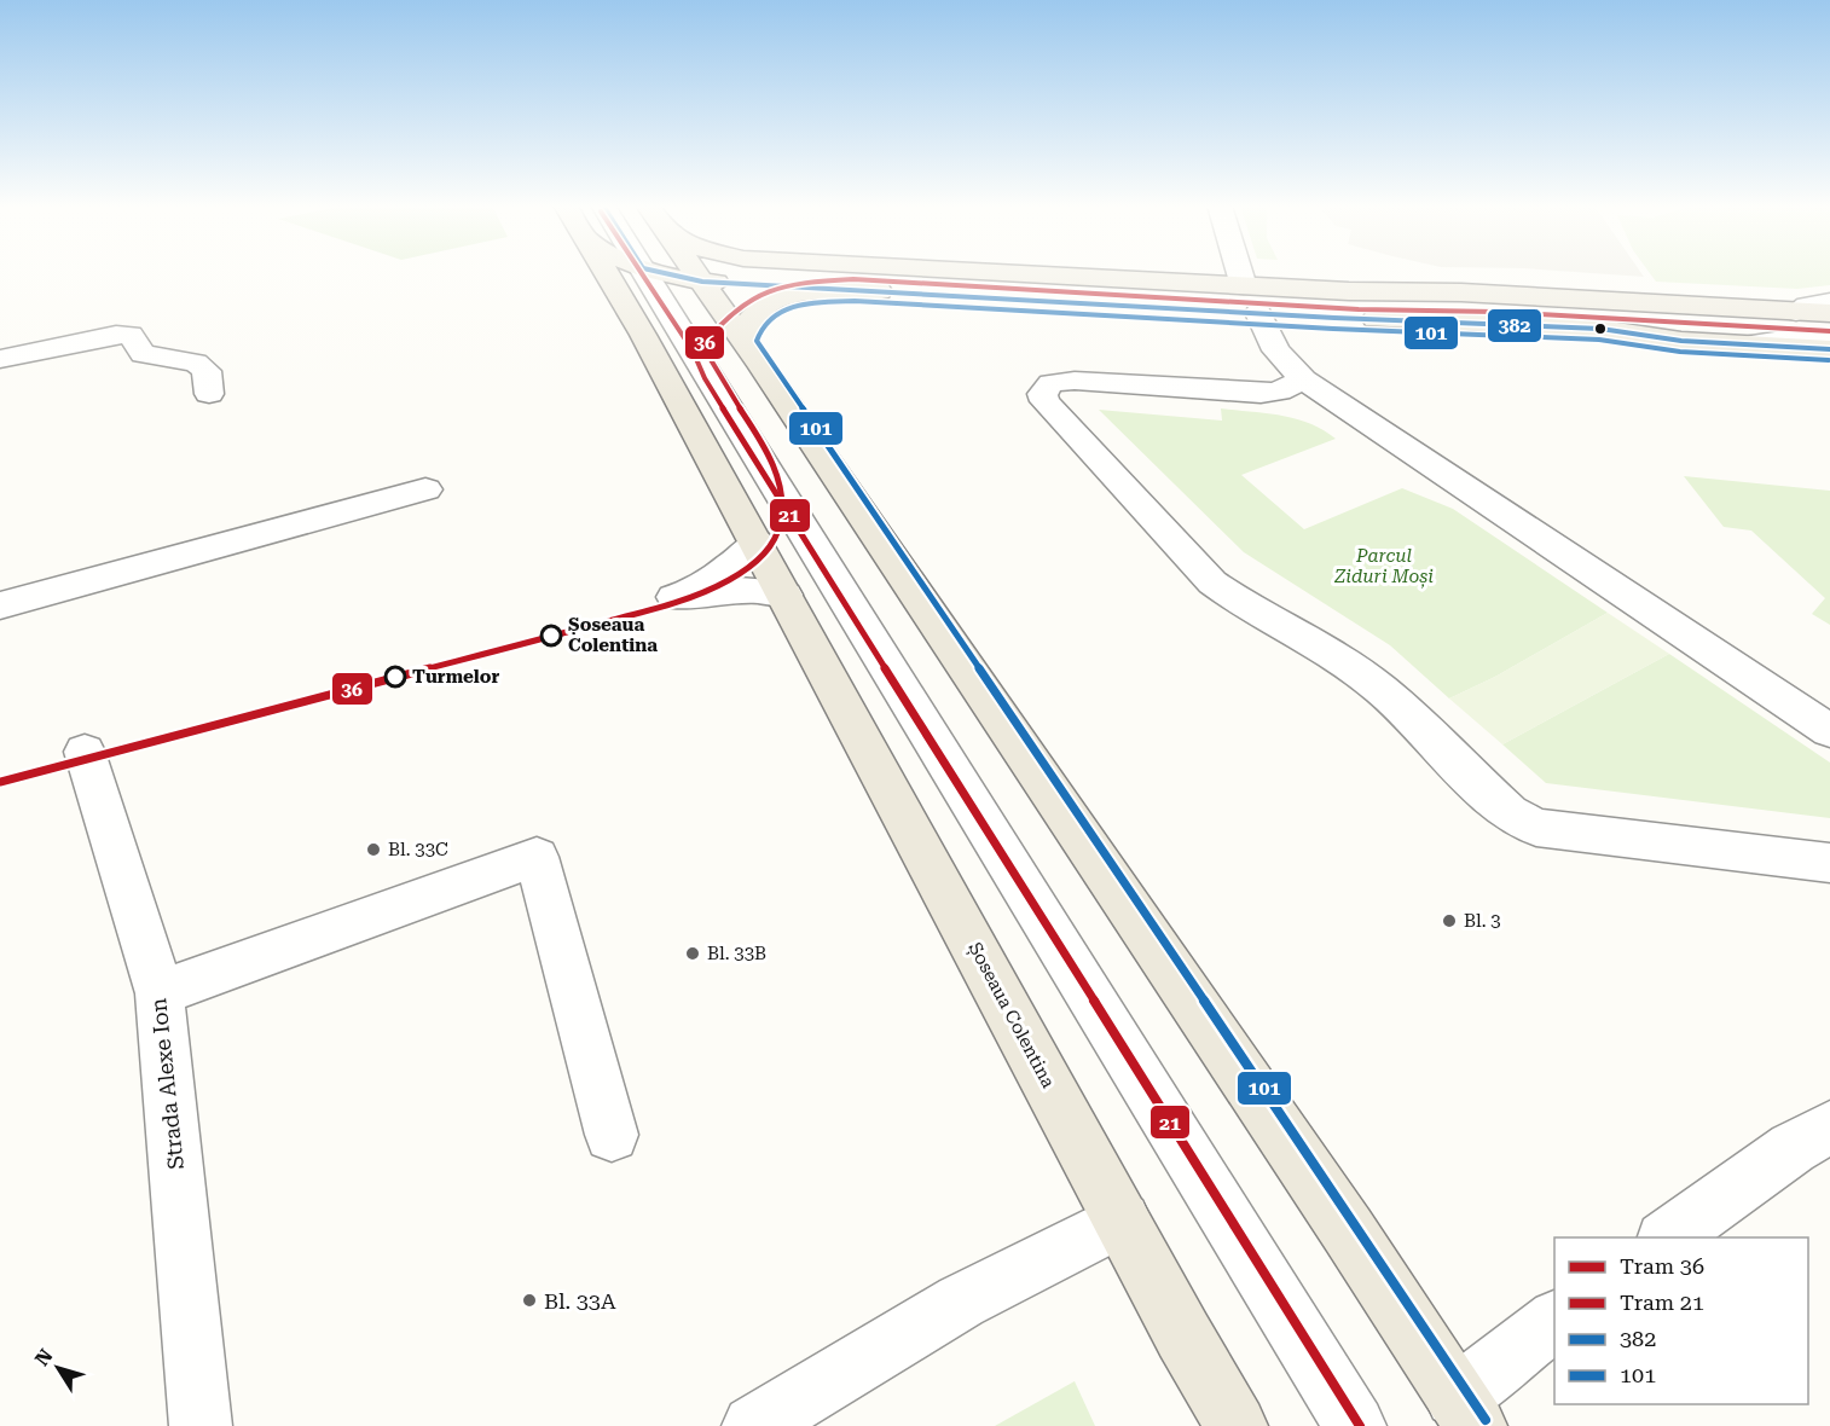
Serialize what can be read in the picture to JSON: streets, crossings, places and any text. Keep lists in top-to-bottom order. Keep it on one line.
{"streets":{"main road":["Șoseaua Colentina"],"street":["Strada Alexe Ion"]},"parks":["Parcul Ziduri Moși"],"places":["Șoseaua Colentina","Turmelor","Bl. 33C","Bl. 3","Bl. 33B","Bl. 33A"],"lines":["tram line 21","transit line 382","tram line 36","transit line 101"],"legend":["Tram 36","Tram 21","382","101"],"north":"top left"}
